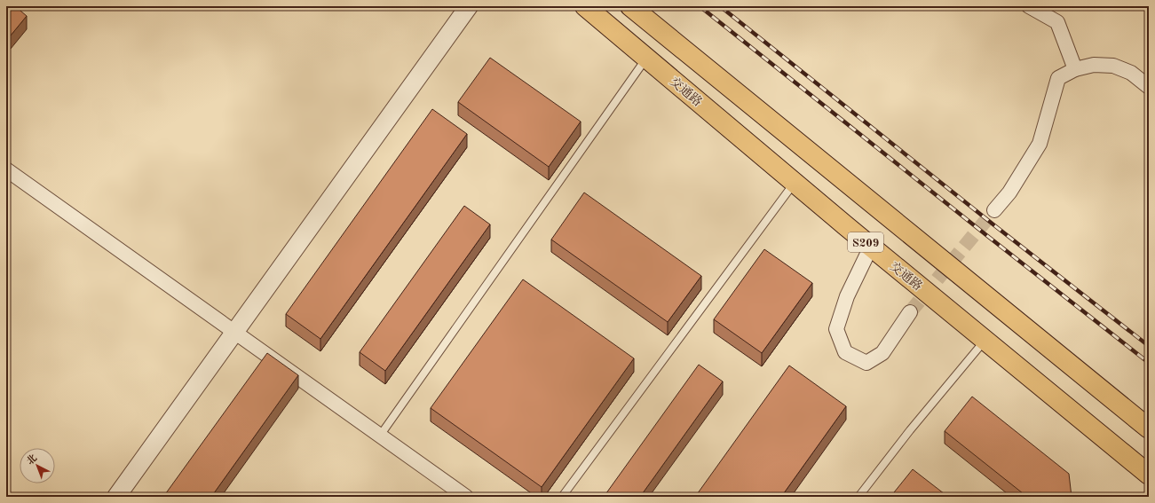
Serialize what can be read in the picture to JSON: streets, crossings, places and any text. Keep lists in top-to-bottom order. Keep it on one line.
{"streets":{"main road":["交通路","S209"]},"north":"top left"}
